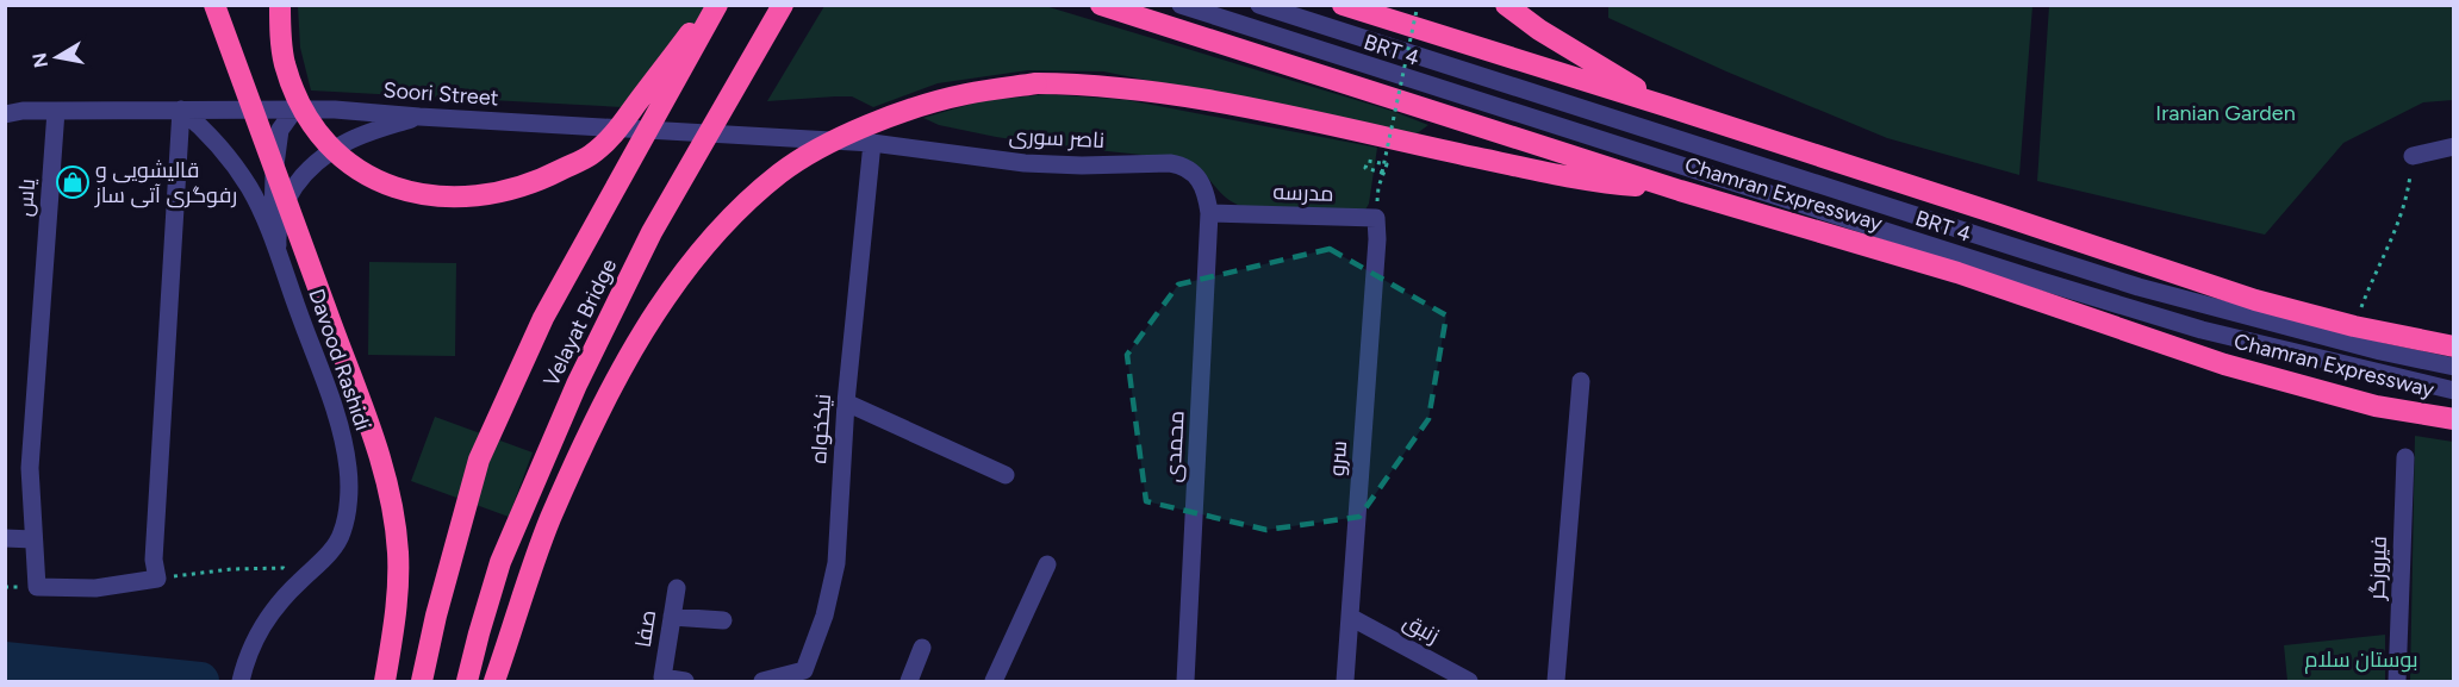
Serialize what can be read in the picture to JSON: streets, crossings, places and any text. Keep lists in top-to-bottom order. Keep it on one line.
{"streets":{"highway":["Chamran Expressway","Velayat Bridge"],"street":["BRT 4","Soori Street","ناصر سوری","مدرسه","یاس","Davood Rashidi","نیکخواه","محمدی","سرو","فیروزگر","صفا","زنبق"]},"crossings":[["Soori Street","ناصر سوری"],["Soori Street","یاس"],["Soori Street","Davood Rashidi"],["Soori Street","نیکخواه"],["ناصر سوری","مدرسه"],["ناصر سوری","نیکخواه"],["ناصر سوری","محمدی"],["مدرسه","محمدی"],["مدرسه","سرو"],["سرو","زنبق"]],"parks":["Iranian Garden","بوستان سلام"],"places":{"shop":["قالیشویی و رفوگری آتی ساز"]},"north":"left"}
